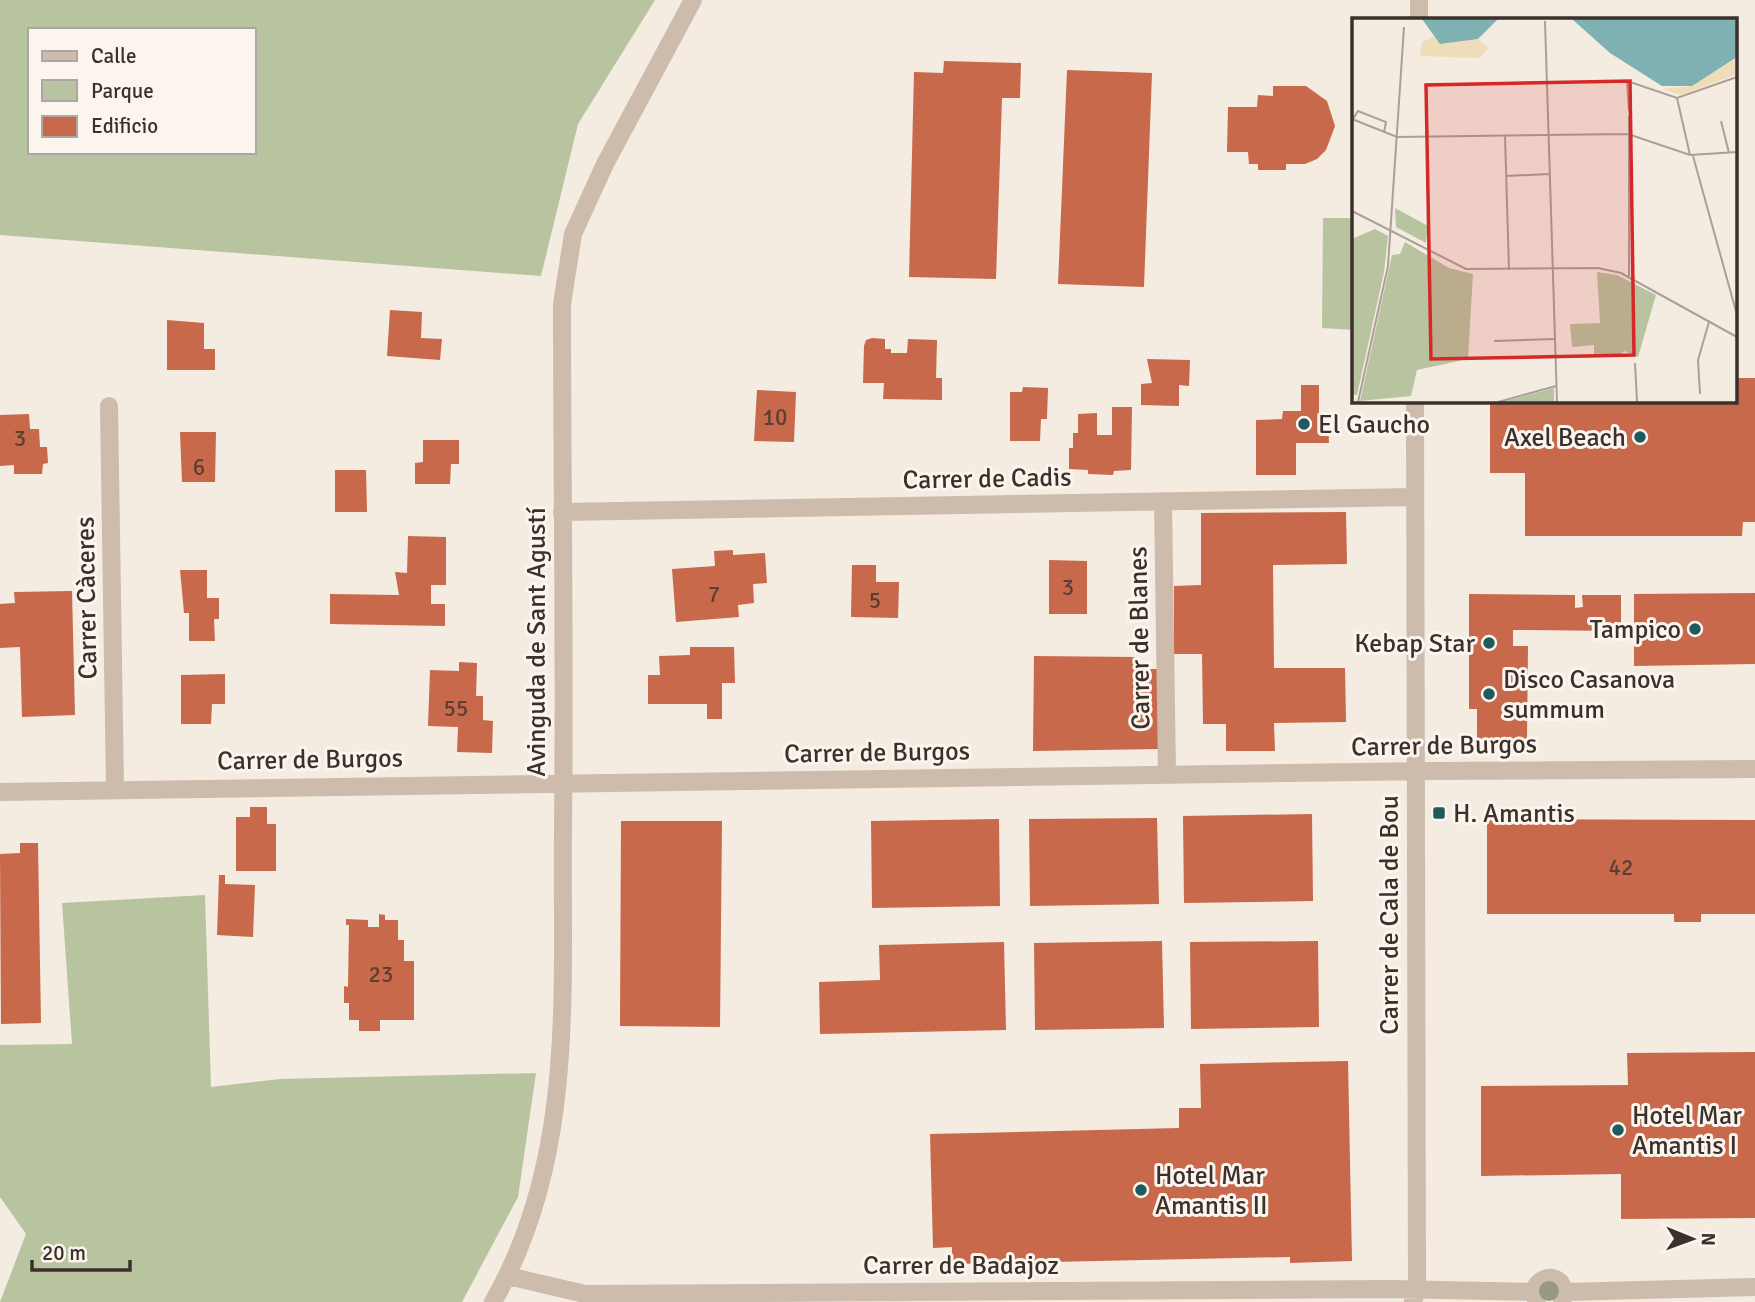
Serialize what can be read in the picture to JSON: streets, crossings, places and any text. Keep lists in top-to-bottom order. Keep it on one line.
{"streets":{"street":["Carrer de Cadis","Carrer Càceres","Carrer de Blanes","Avinguda de Sant Agustí","Carrer de Burgos","Carrer de Cala de Bou","Carrer de Badajoz"]},"crossings":[["Carrer de Cadis","Carrer de Blanes"],["Carrer de Cadis","Avinguda de Sant Agustí"],["Carrer de Cadis","Carrer de Cala de Bou"],["Carrer Càceres","Carrer de Burgos"],["Carrer de Blanes","Carrer de Burgos"],["Avinguda de Sant Agustí","Carrer de Burgos"],["Avinguda de Sant Agustí","Carrer de Badajoz"],["Carrer de Burgos","Carrer de Cala de Bou"],["Carrer de Cala de Bou","Carrer de Badajoz"]],"places":{"other":["El Gaucho","Axel Beach","Tampico","Kebap Star","Disco Casanova summum","Hotel Mar Amantis I","Hotel Mar Amantis II"],"transit":["H. Amantis"]},"house_numbers":["10","3","6","3","7","5","55","42","23"],"legend":["Calle","Parque","Edificio"],"scale_bar":"20 m","north":"right"}
